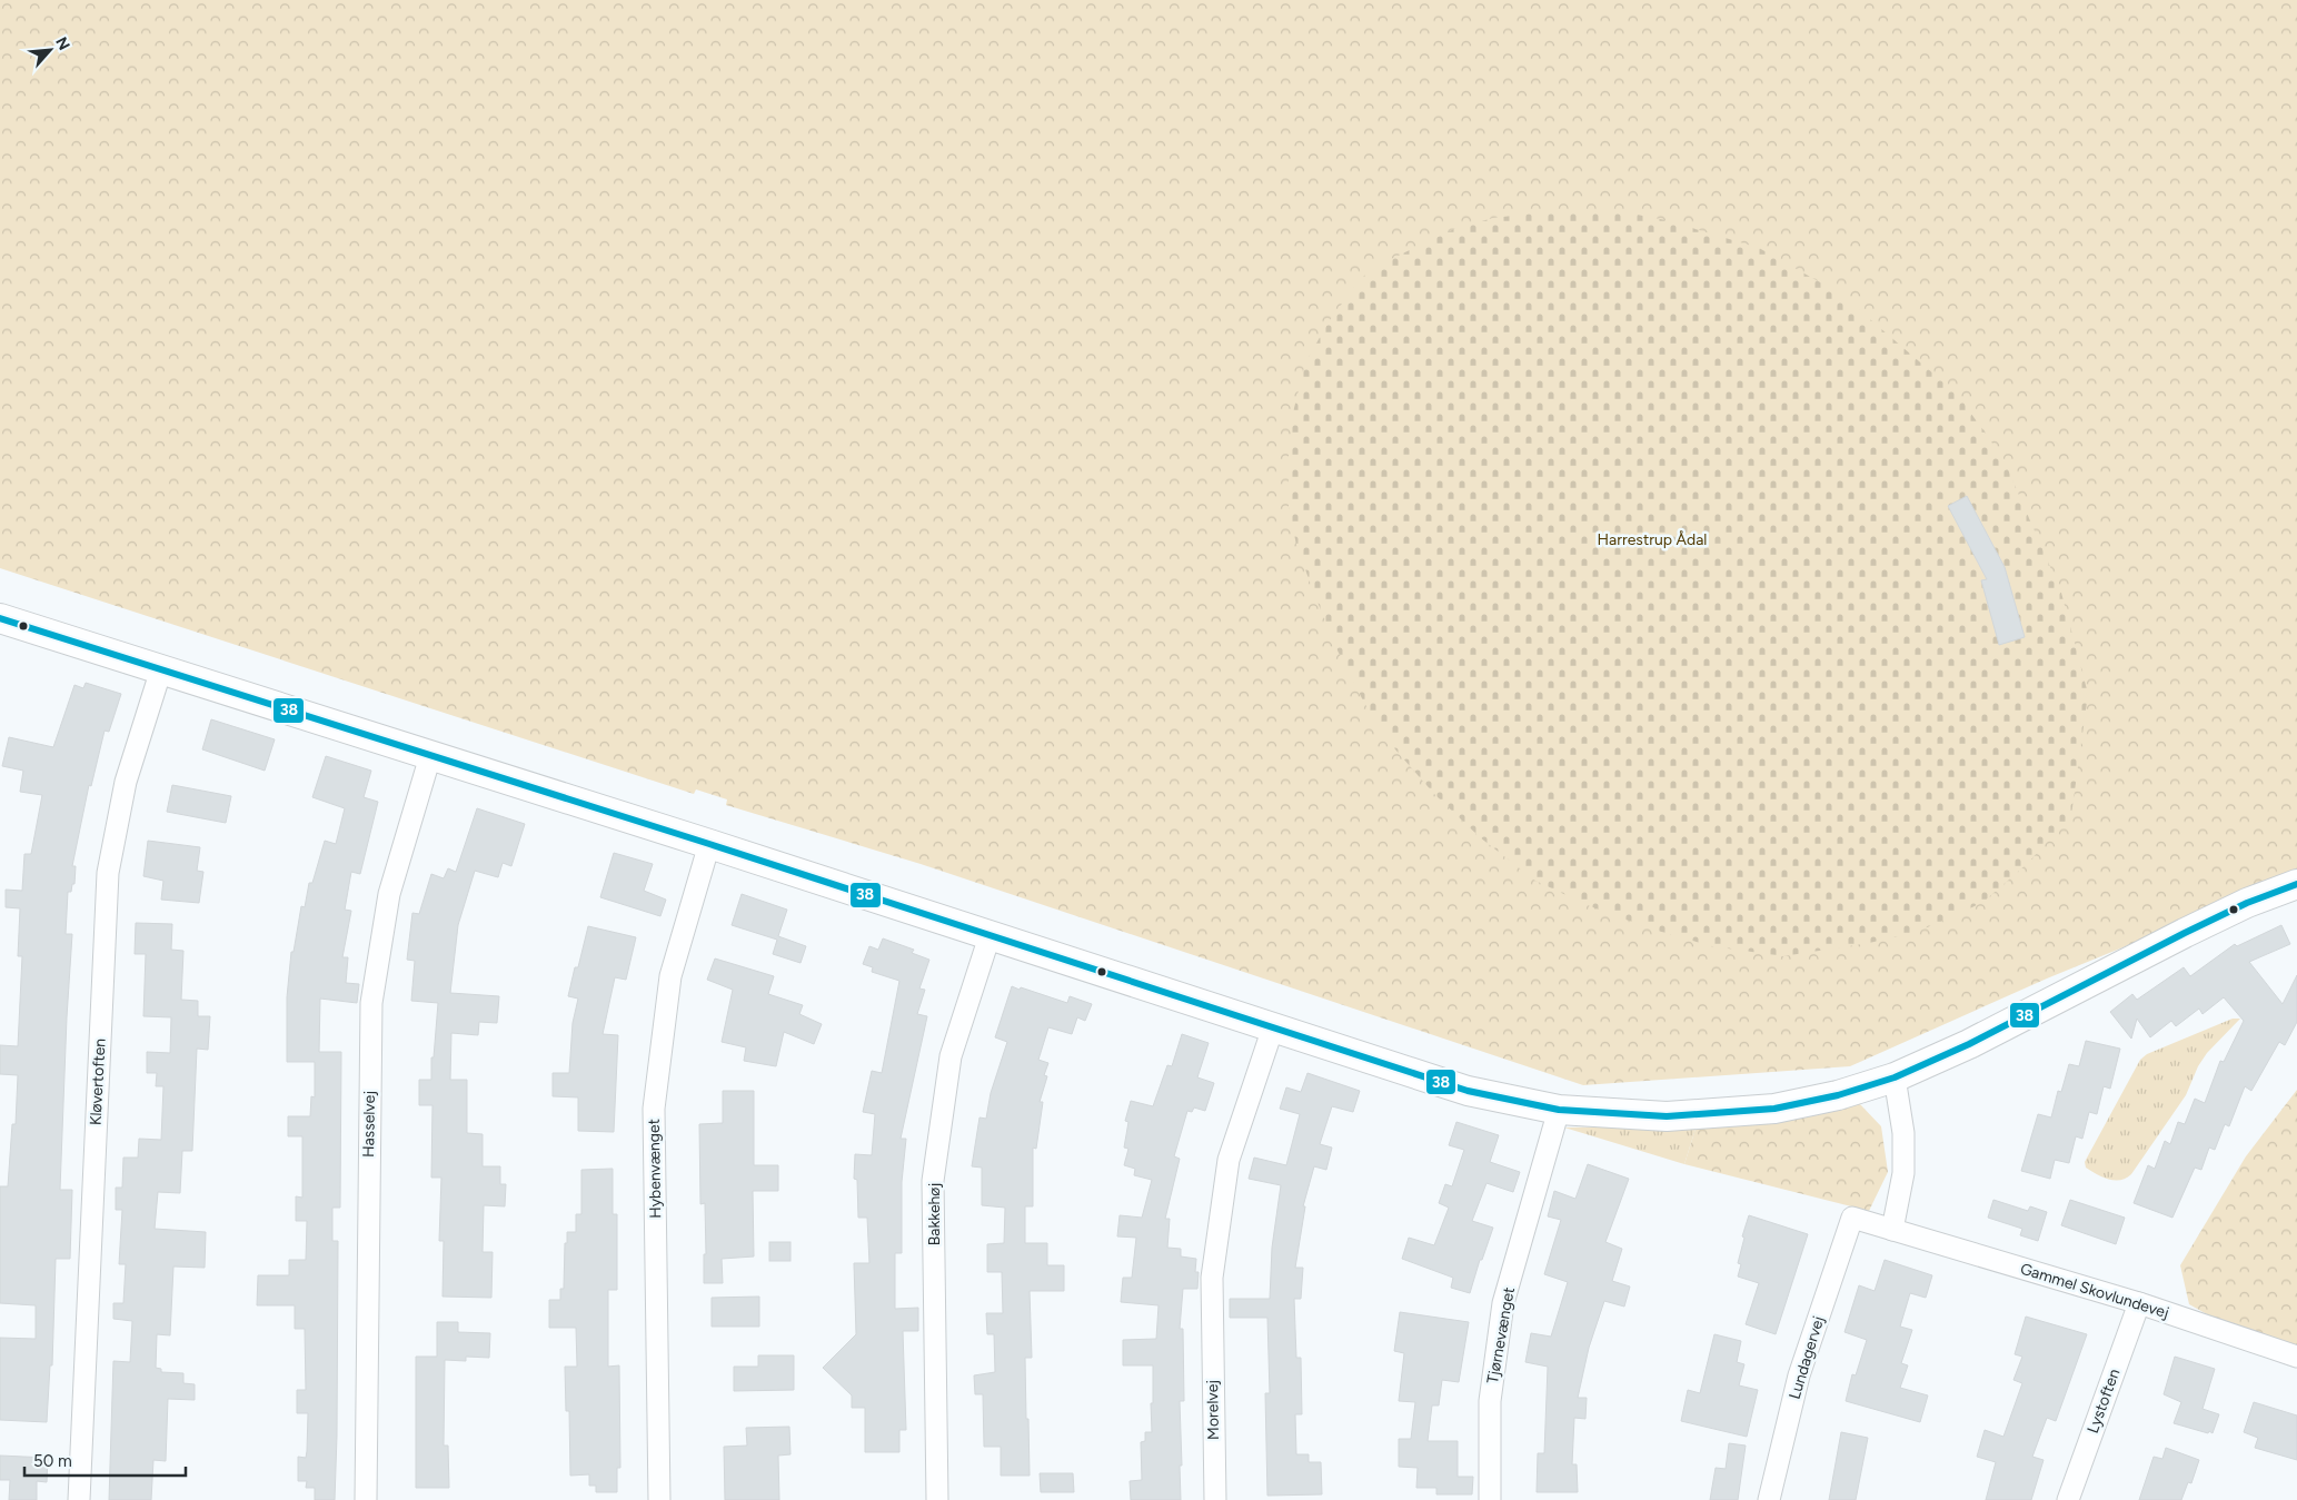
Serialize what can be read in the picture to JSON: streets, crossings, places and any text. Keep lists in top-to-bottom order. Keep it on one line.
{"streets":{"street":["Kløvertoften","Hasselvej","Hybenvænget","Bakkehøj","Gammel Skovlundevej","Tjørnevænget","Lundagervej","Lystoften","Morelvej"]},"crossings":[["Gammel Skovlundevej","Lundagervej"],["Gammel Skovlundevej","Lystoften"]],"parks":["Harrestrup Ådal"],"lines":["transit line 38"],"scale_bar":"50 m","north":"top right"}
